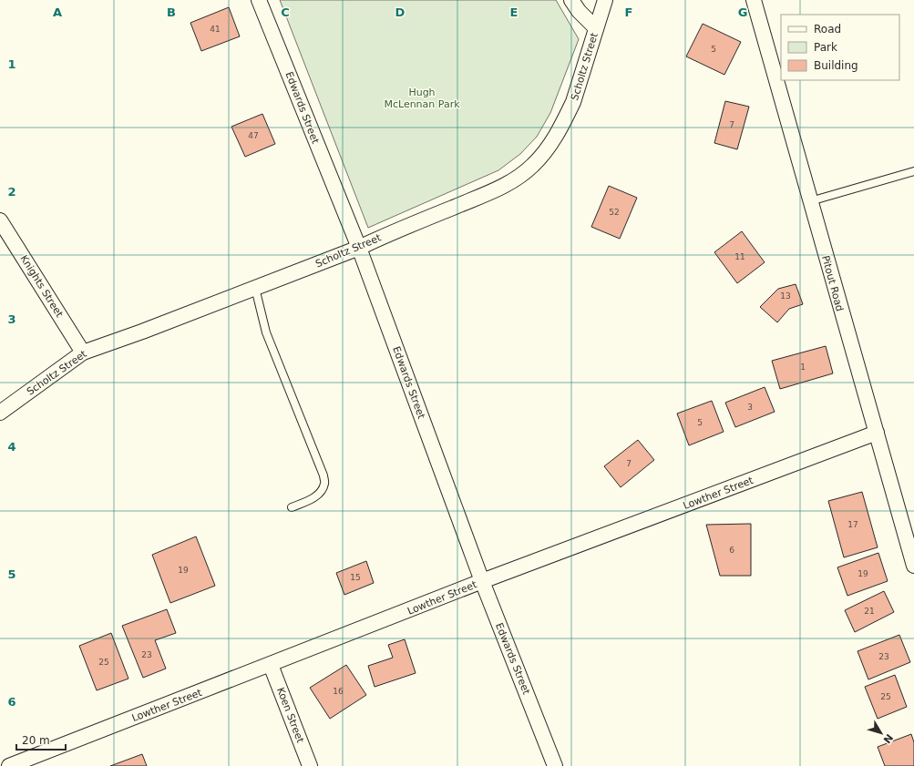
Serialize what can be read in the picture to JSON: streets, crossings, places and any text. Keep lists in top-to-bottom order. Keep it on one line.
{"streets":{"street":["Scholtz Street","Edwards Street","Pitout Road","Knights Street","Lowther Street","Koen Street"]},"crossings":[["Scholtz Street","Edwards Street"],["Scholtz Street","Knights Street"],["Edwards Street","Lowther Street"],["Pitout Road","Lowther Street"],["Lowther Street","Koen Street"]],"parks":["Hugh McLennan Park"],"house_numbers":["41","5","7","47","52","11","13","1","3","5","7","17","6","19","19","15","21","23","23","25","16","25"],"legend":["Road","Park","Building"],"scale_bar":"20 m","north":"bottom right","grid":{"columns":["A","B","C","D","E","F","G"],"rows":["1","2","3","4","5","6"]}}
